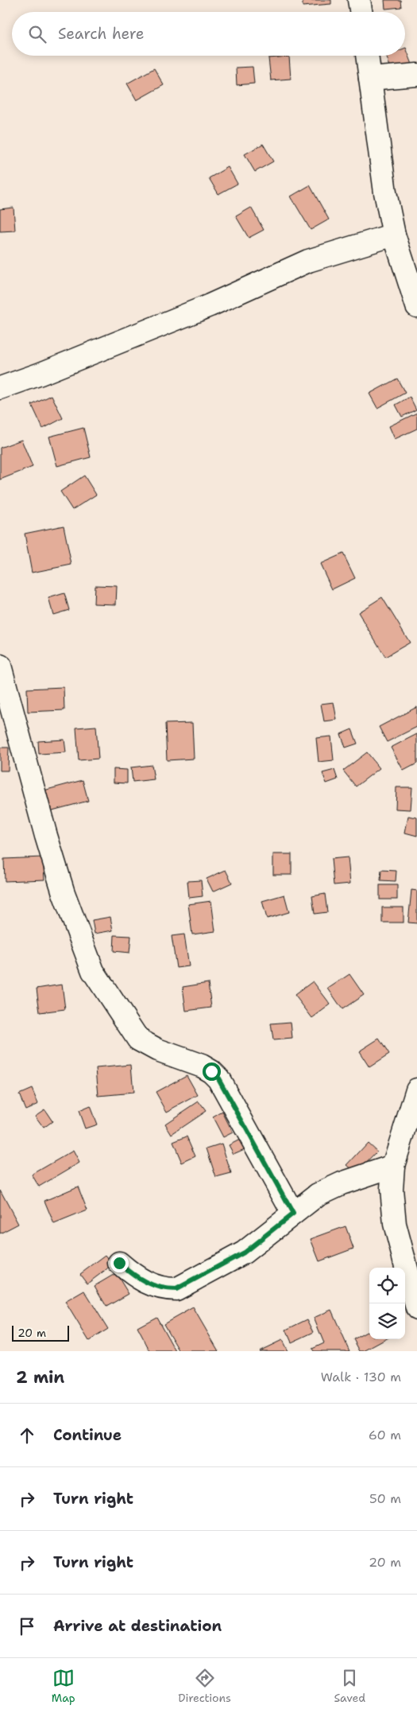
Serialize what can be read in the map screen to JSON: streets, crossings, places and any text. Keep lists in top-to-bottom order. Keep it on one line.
{"scale_bar":"20 m","page":{"search":"Search here","scale":"20 m","heading":["2 min","Walk · 130 m"],"list":[["Continue","60 m"],["Turn right","50 m"],["Turn right","20 m"],"Arrive at destination"],"nav":["Map","Directions","Saved"]}}
